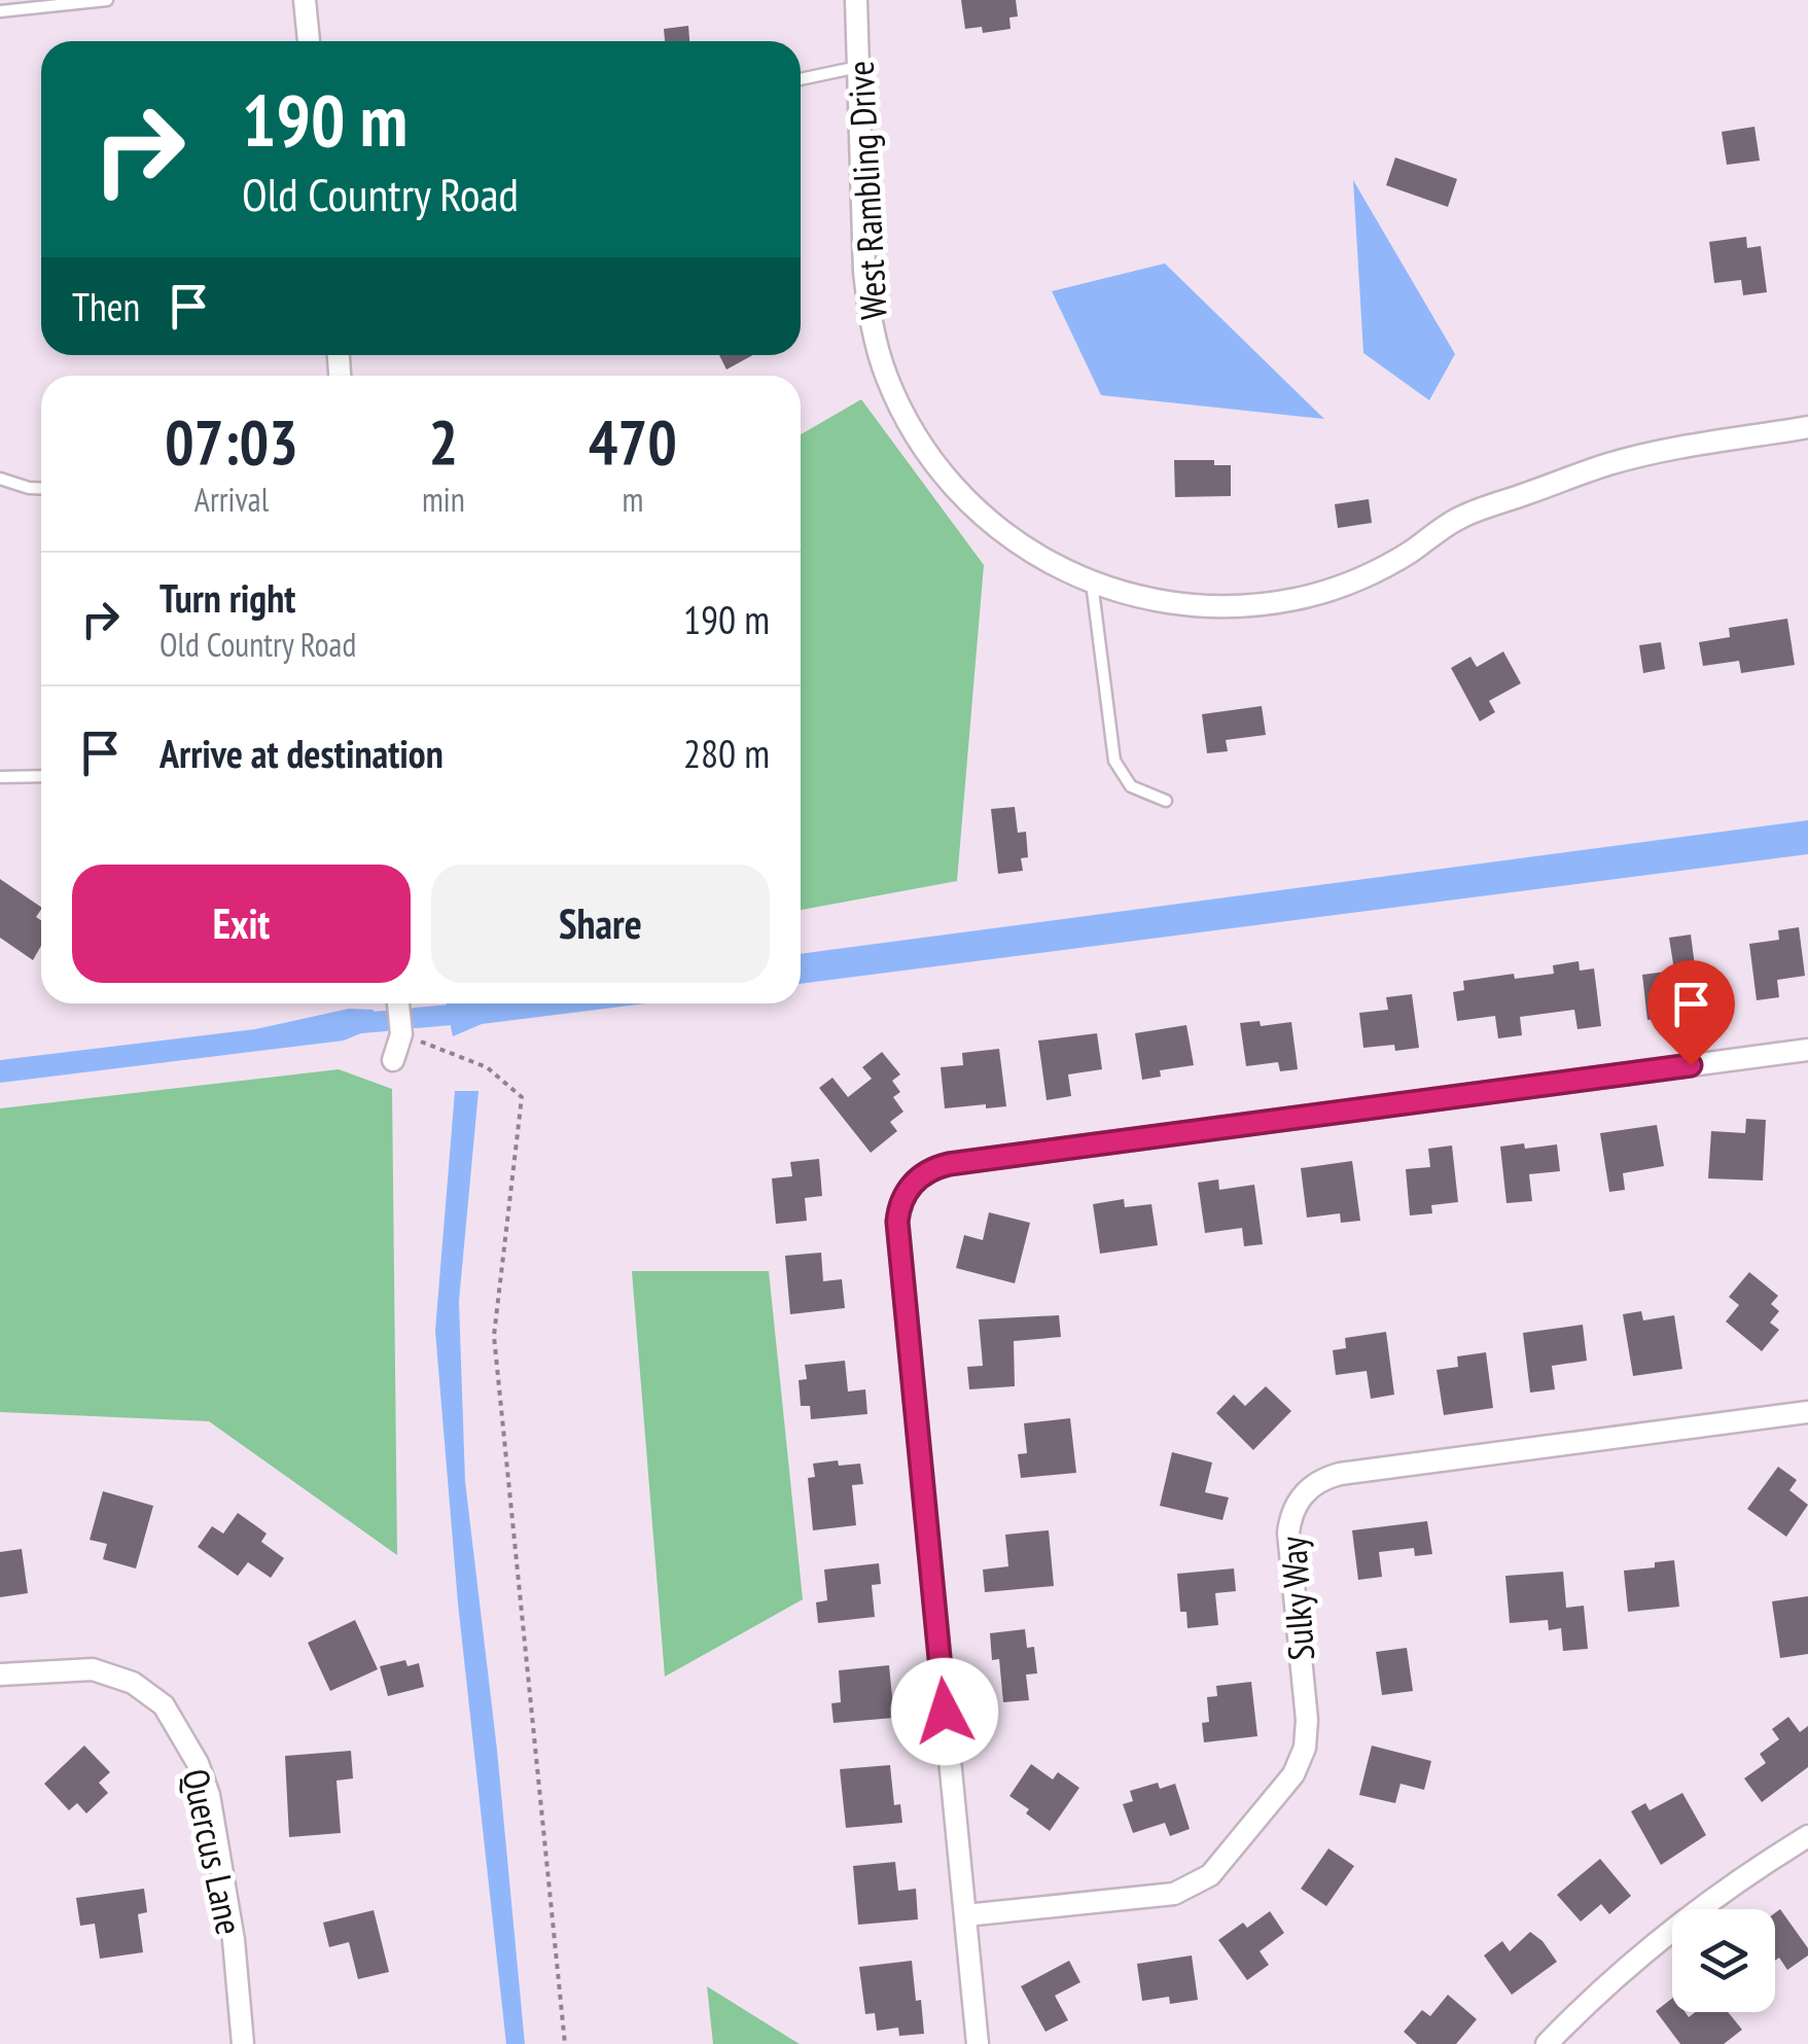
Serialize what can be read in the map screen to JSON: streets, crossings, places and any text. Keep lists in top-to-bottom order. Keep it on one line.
{"streets":{"street":["West Rambling Drive","Sulky Way","Quercus Lane"]},"page":{"turn":["190 m","Old Country Road"],"then":"Then","eta":["07:03","Arrival","2","min","470","m"],"list":[{"name":"Turn right","note":"Old Country Road","value":"190 m"},{"name":"Arrive at destination","value":"280 m"}],"buttons":["Exit","Share"]}}
